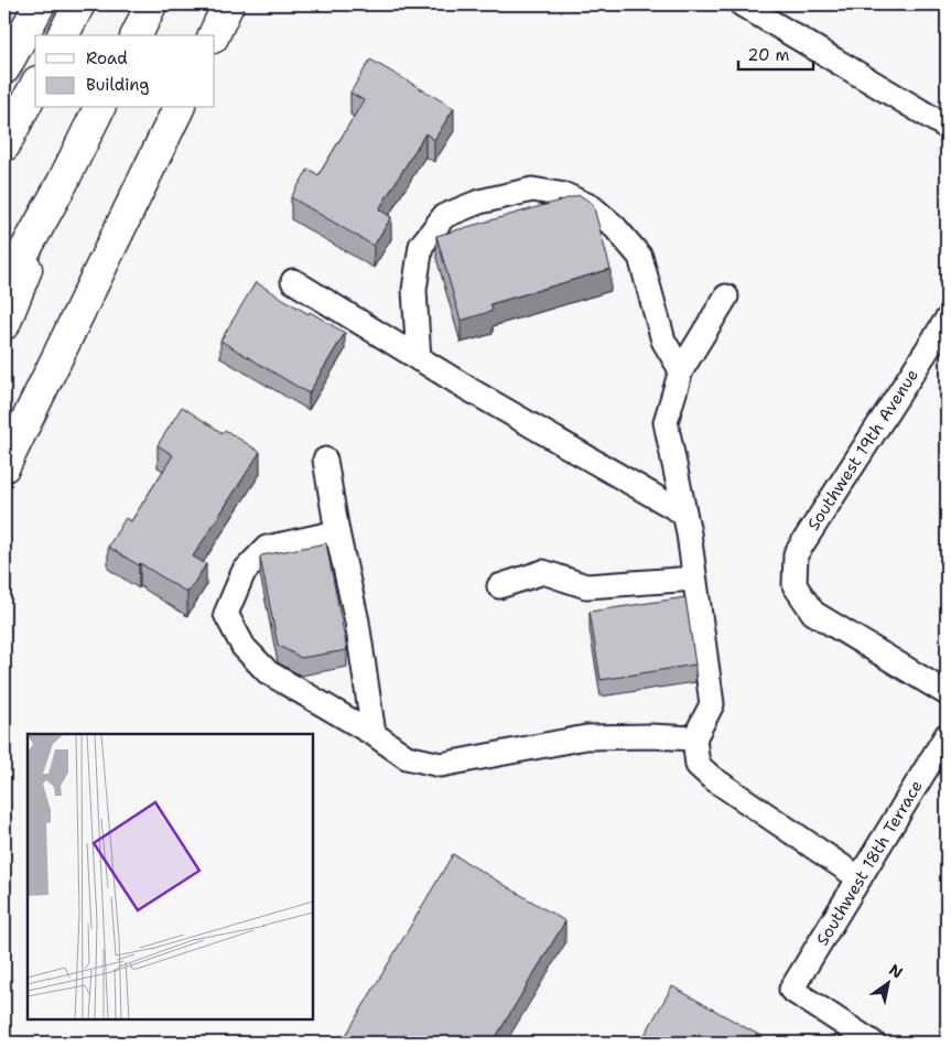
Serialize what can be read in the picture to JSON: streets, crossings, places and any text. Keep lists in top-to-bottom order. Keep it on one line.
{"streets":{"street":["Southwest 19th Avenue","Southwest 18th Terrace"]},"legend":["Road","Building"],"scale_bar":"20 m","north":"top right"}
